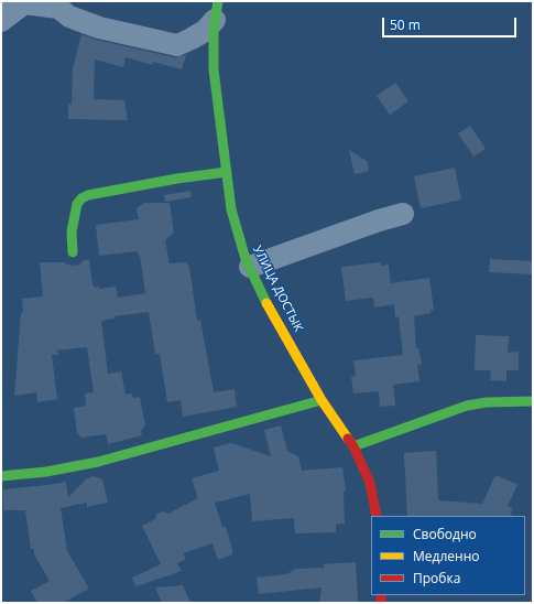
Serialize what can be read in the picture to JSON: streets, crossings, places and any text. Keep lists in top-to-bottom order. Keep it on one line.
{"streets":{"street":["УЛИЦА ДОСТЫК"]},"legend":["Свободно","Медленно","Пробка"],"scale_bar":"50 m"}
